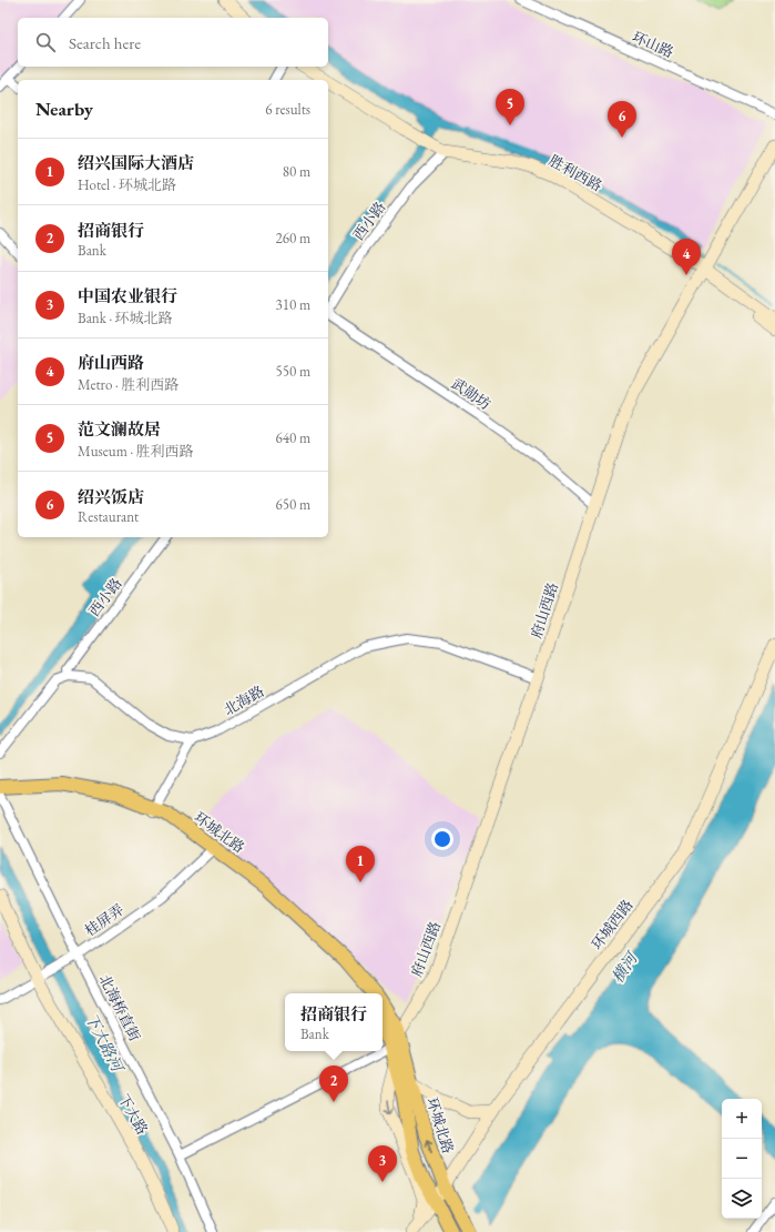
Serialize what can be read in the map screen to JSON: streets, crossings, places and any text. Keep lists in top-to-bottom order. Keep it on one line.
{"streets":{"main road":["环城北路"],"street":["环山路","胜利西路","西小路","武勋坊","府山西路","北海路","桂屏弄","环城西路","北海桥直街","下大路"]},"crossings":[["胜利西路","西小路"],["胜利西路","府山西路"],["武勋坊","府山西路"],["府山西路","北海路"],["府山西路","环城北路"],["环城北路","桂屏弄"],["环城北路","环城西路"],["环城北路","北海桥直街"],["桂屏弄","北海桥直街"],["桂屏弄","下大路"]],"water":["横河","下大路河"],"page":{"search":"Search here","heading":["Nearby","6 results"],"pins":["5","6","4","1","2","3"],"list":[{"mark":"1","name":"绍兴国际大酒店","note":"Hotel · 环城北路","value":"80 m"},{"mark":"2","name":"招商银行","note":"Bank","value":"260 m"},{"mark":"3","name":"中国农业银行","note":"Bank · 环城北路","value":"310 m"},{"mark":"4","name":"府山西路","note":"Metro · 胜利西路","value":"550 m"},{"mark":"5","name":"范文澜故居","note":"Museum · 胜利西路","value":"640 m"},{"mark":"6","name":"绍兴饭店","note":"Restaurant","value":"650 m"}],"popup":["招商银行","Bank"],"map_buttons":["+","−"]}}
